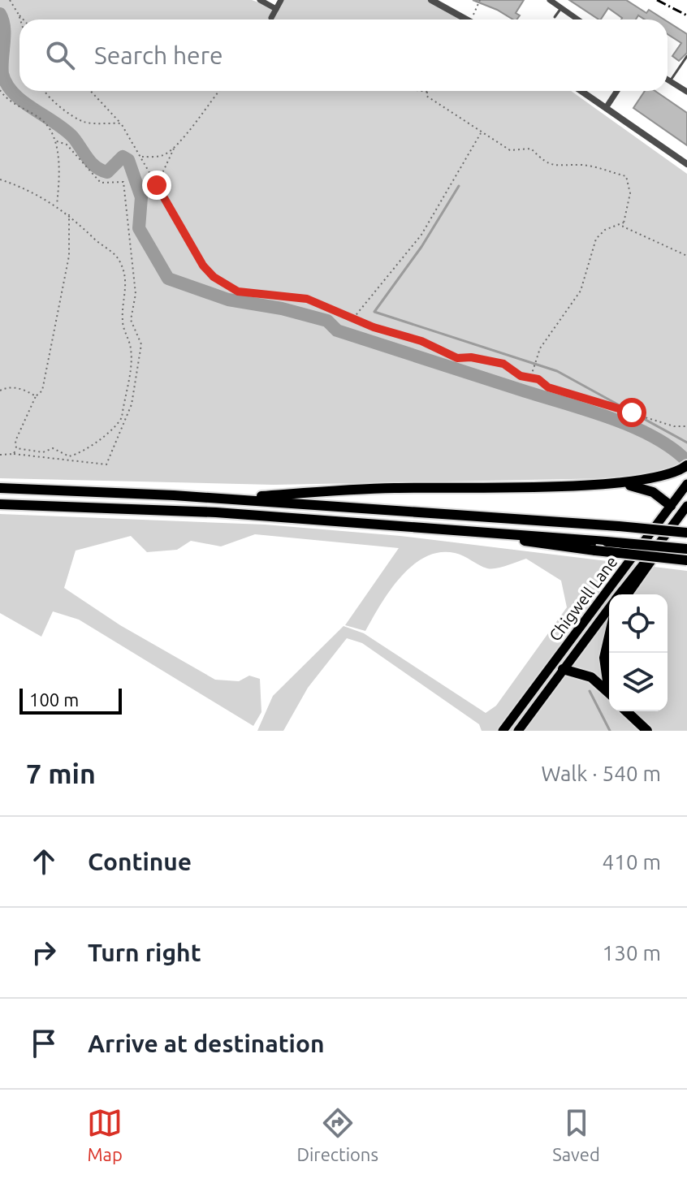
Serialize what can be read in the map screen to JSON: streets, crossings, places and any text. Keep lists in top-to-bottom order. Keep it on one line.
{"streets":{"main road":["Chigwell Lane"]},"scale_bar":"100 m","page":{"search":"Search here","scale":"100 m","heading":["7 min","Walk · 540 m"],"list":[["Continue","410 m"],["Turn right","130 m"],"Arrive at destination"],"nav":["Map","Directions","Saved"]}}
